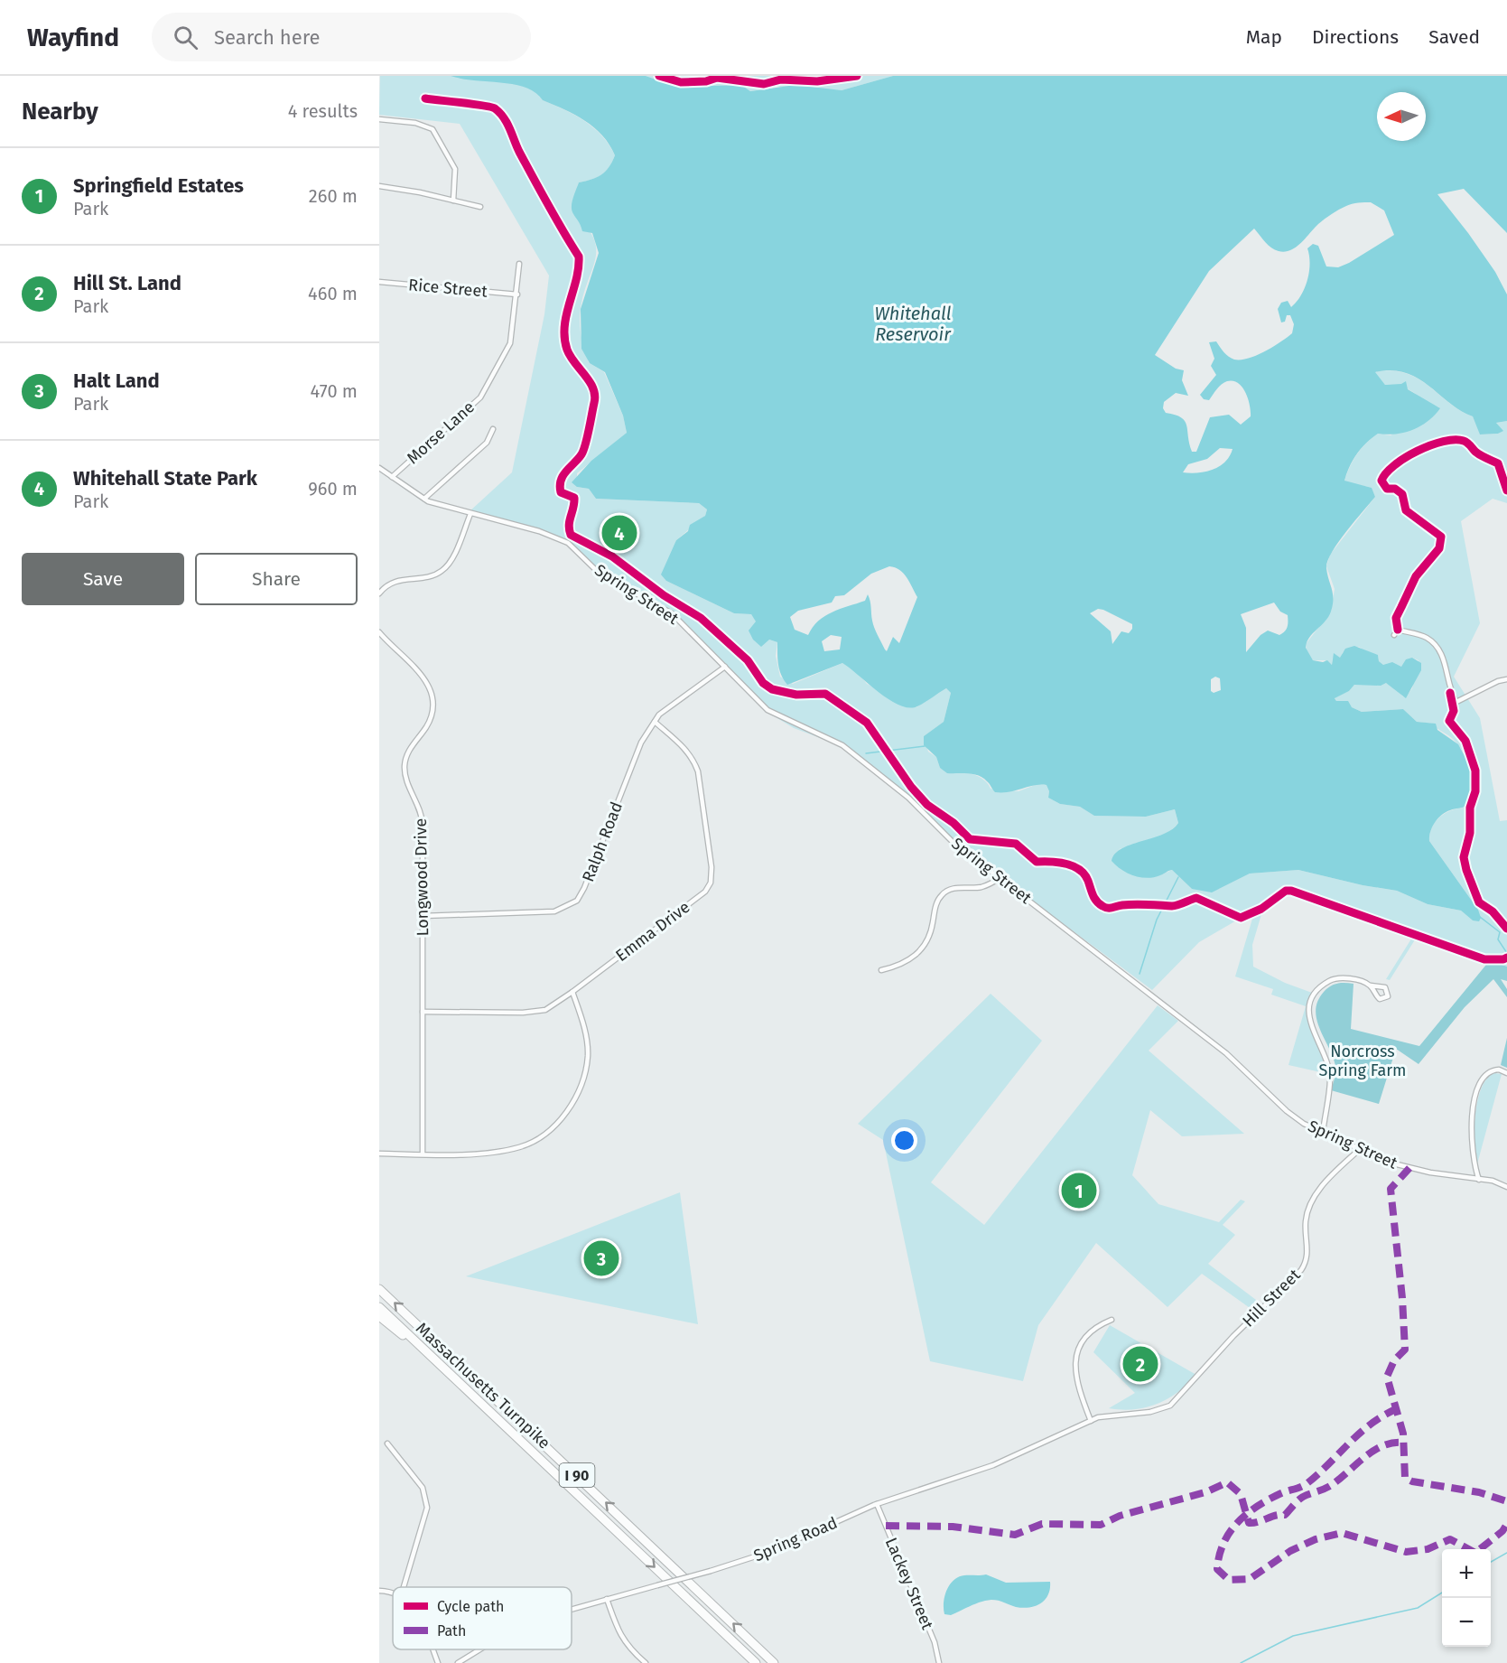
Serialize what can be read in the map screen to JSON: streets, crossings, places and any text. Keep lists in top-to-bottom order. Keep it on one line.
{"streets":{"highway":["Massachusetts Turnpike","I 90"],"street":["Rice Street","Morse Lane","Spring Street","Ralph Road","Longwood Drive","Emma Drive","Hill Street","Spring Road","Lackey Street"]},"crossings":[["Rice Street","Morse Lane"],["Morse Lane","Spring Street"],["Spring Street","Ralph Road"],["Spring Street","Hill Street"],["Ralph Road","Longwood Drive"],["Ralph Road","Emma Drive"],["Longwood Drive","Emma Drive"],["Hill Street","Spring Road"],["Spring Road","Lackey Street"]],"water":["Whitehall Reservoir"],"parks":["Norcross Spring Farm"],"legend":["Cycle path","Path"],"north":"left","page":{"header":"Wayfind","search":"Search here","nav":["Map","Directions","Saved"],"heading":["Nearby","4 results"],"list":[{"mark":"1","name":"Springfield Estates","note":"Park","value":"260 m"},{"mark":"2","name":"Hill St. Land","note":"Park","value":"460 m"},{"mark":"3","name":"Halt Land","note":"Park","value":"470 m"},{"mark":"4","name":"Whitehall State Park","note":"Park","value":"960 m"}],"pins":["4","1","3","2"],"buttons":["Save","Share"],"map_buttons":["+","−"]}}
